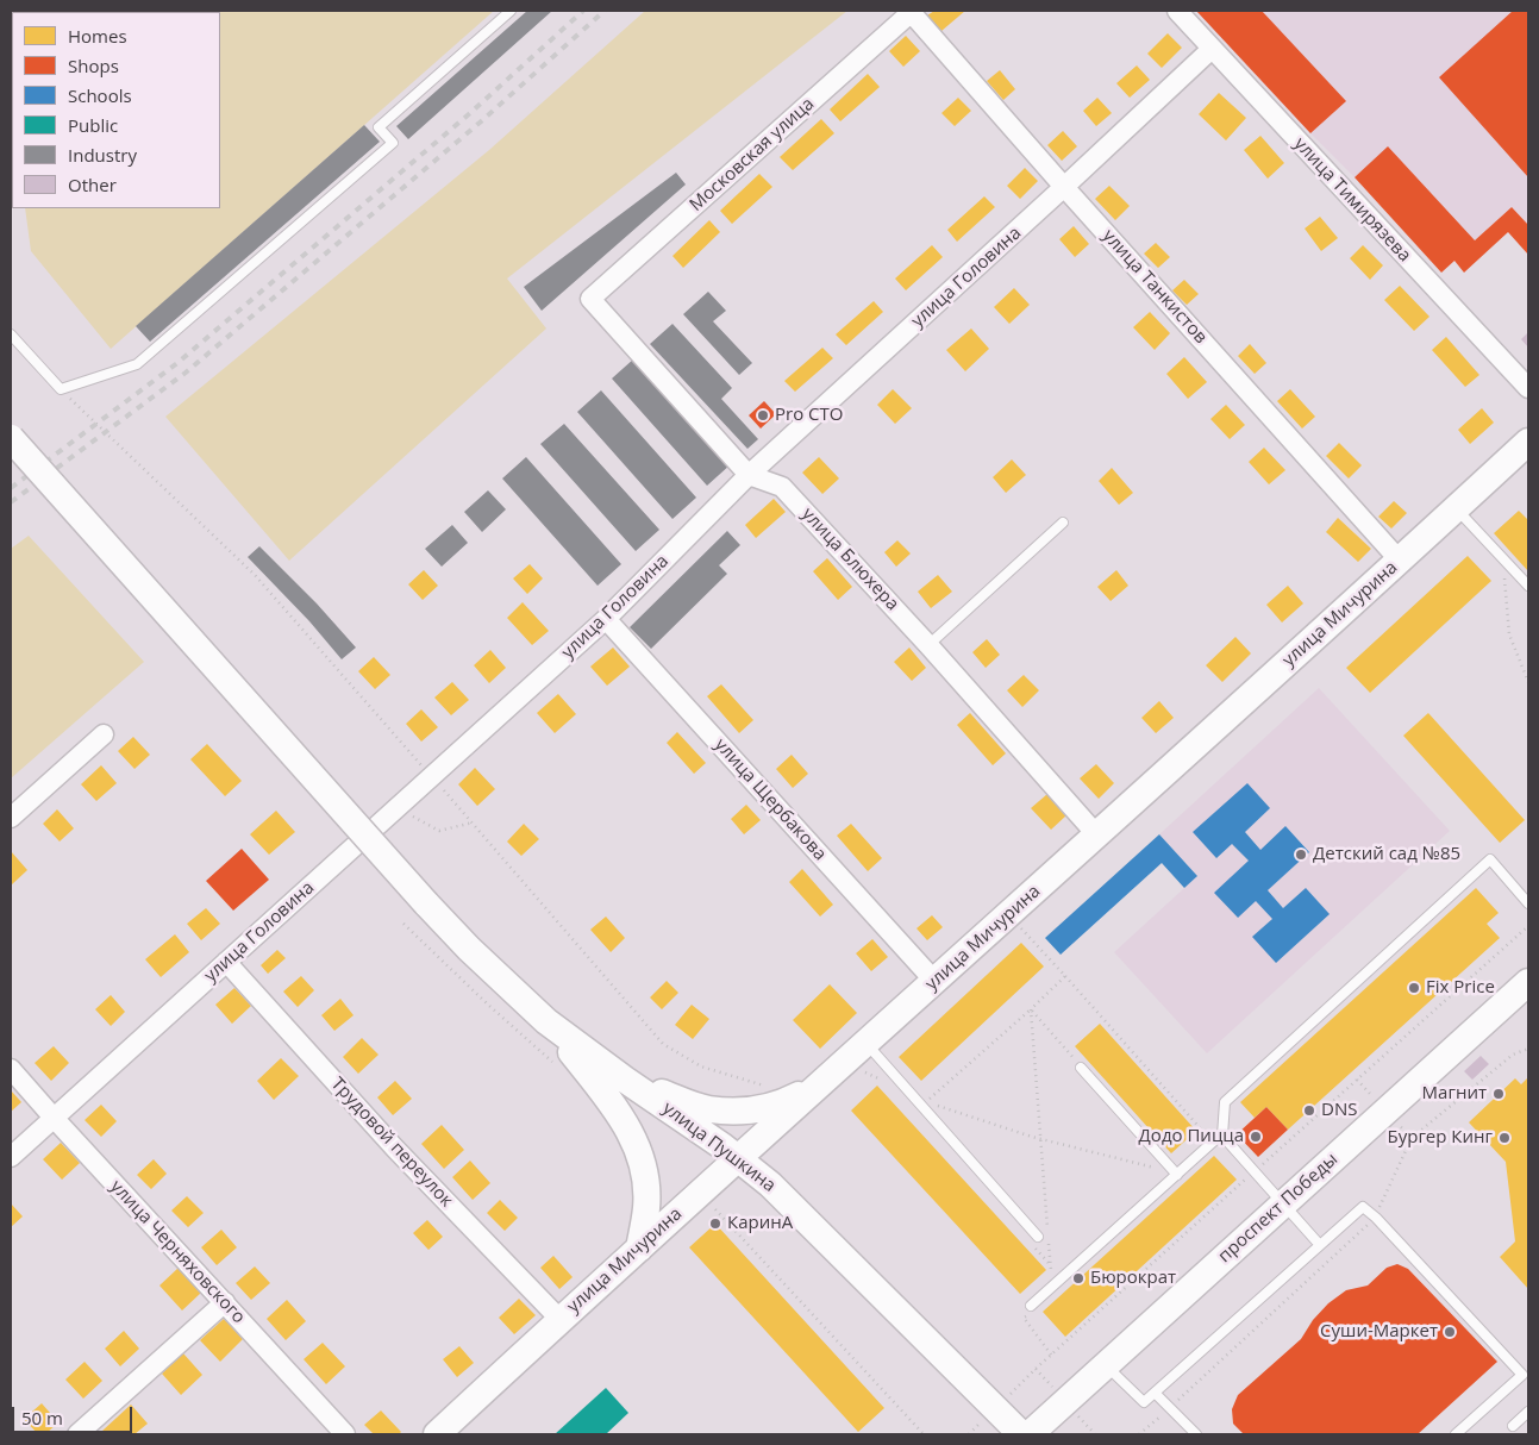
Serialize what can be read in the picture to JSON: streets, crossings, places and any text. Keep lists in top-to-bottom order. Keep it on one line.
{"streets":{"street":["Московская улица","улица Тимирязева","улица Головина","улица Танкистов","улица Блюхера","улица Мичурина","улица Щербакова","Трудовой переулок","улица Пушкина","проспект Победы","улица Черняховского"]},"crossings":[["Московская улица","улица Танкистов"],["Московская улица","улица Блюхера"],["улица Тимирязева","улица Головина"],["улица Головина","улица Танкистов"],["улица Головина","улица Блюхера"],["улица Головина","улица Щербакова"],["улица Головина","Трудовой переулок"],["улица Головина","улица Черняховского"],["улица Танкистов","улица Мичурина"],["улица Блюхера","улица Мичурина"],["улица Мичурина","улица Щербакова"],["улица Мичурина","Трудовой переулок"],["улица Мичурина","улица Пушкина"]],"places":["Pro СТО","Детский сад №85","Fix Price","Магнит","DNS","Додо Пицца","Бургер Кинг","КаринА","Бюрократ","Суши-Маркет"],"legend":["Homes","Shops","Schools","Public","Industry","Other"],"scale_bar":"50 m"}
